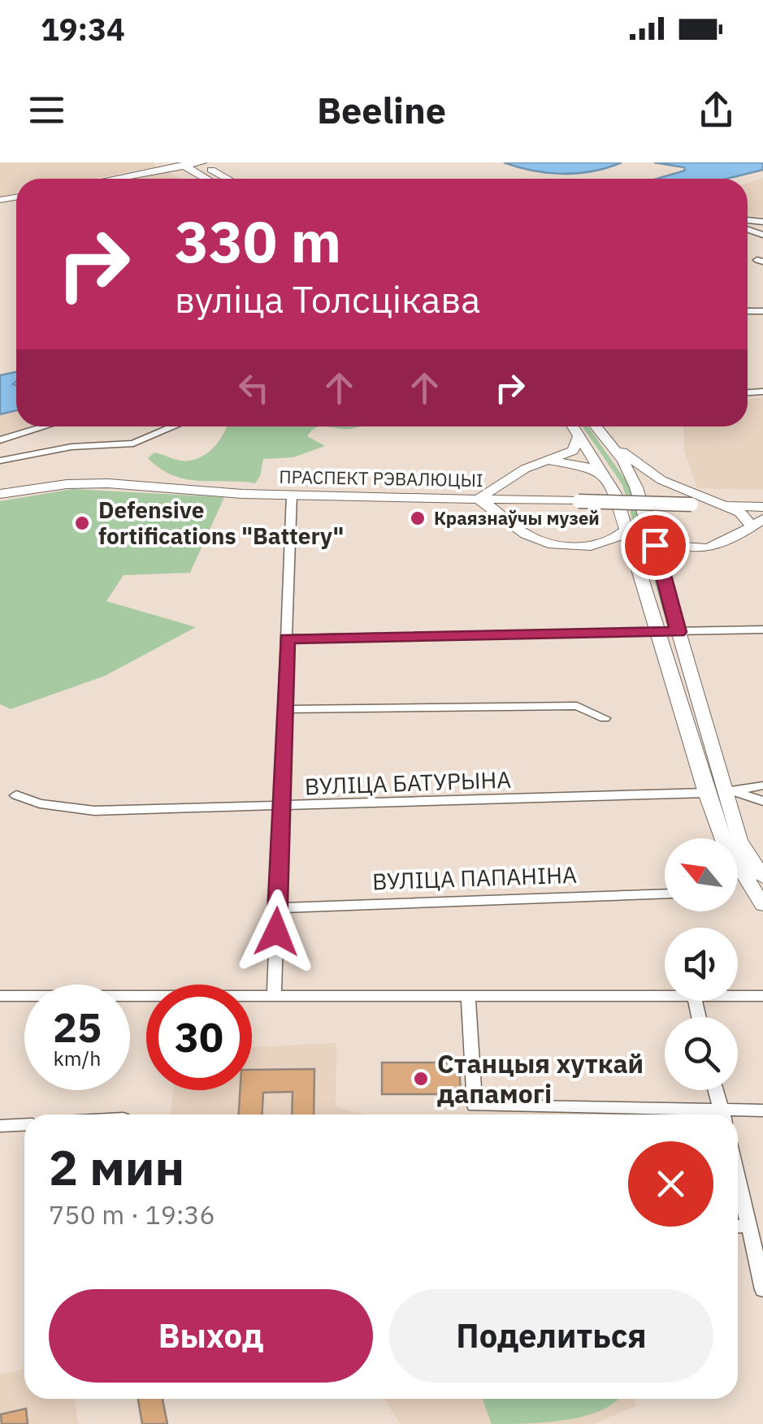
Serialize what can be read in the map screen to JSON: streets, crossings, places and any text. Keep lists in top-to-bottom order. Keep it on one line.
{"streets":{"main road":["ПРАСПЕКТ РЭВАЛЮЦЫІ"],"street":["ВУЛІЦА БАТУРЫНА","ВУЛІЦА ПАПАНІНА"]},"places":["Краязнаўчы музей","Defensive fortifications \"Battery\"","Станцыя хуткай дапамогі"],"north":"top left","page":{"status":"19:34","header":"Beeline","turn":["330 m","вуліца Толсцікава"],"speed":"25 km/h","limit":"30","heading":["2 мин","750 m · 19:36"],"buttons":["Выход","Поделиться"]}}
